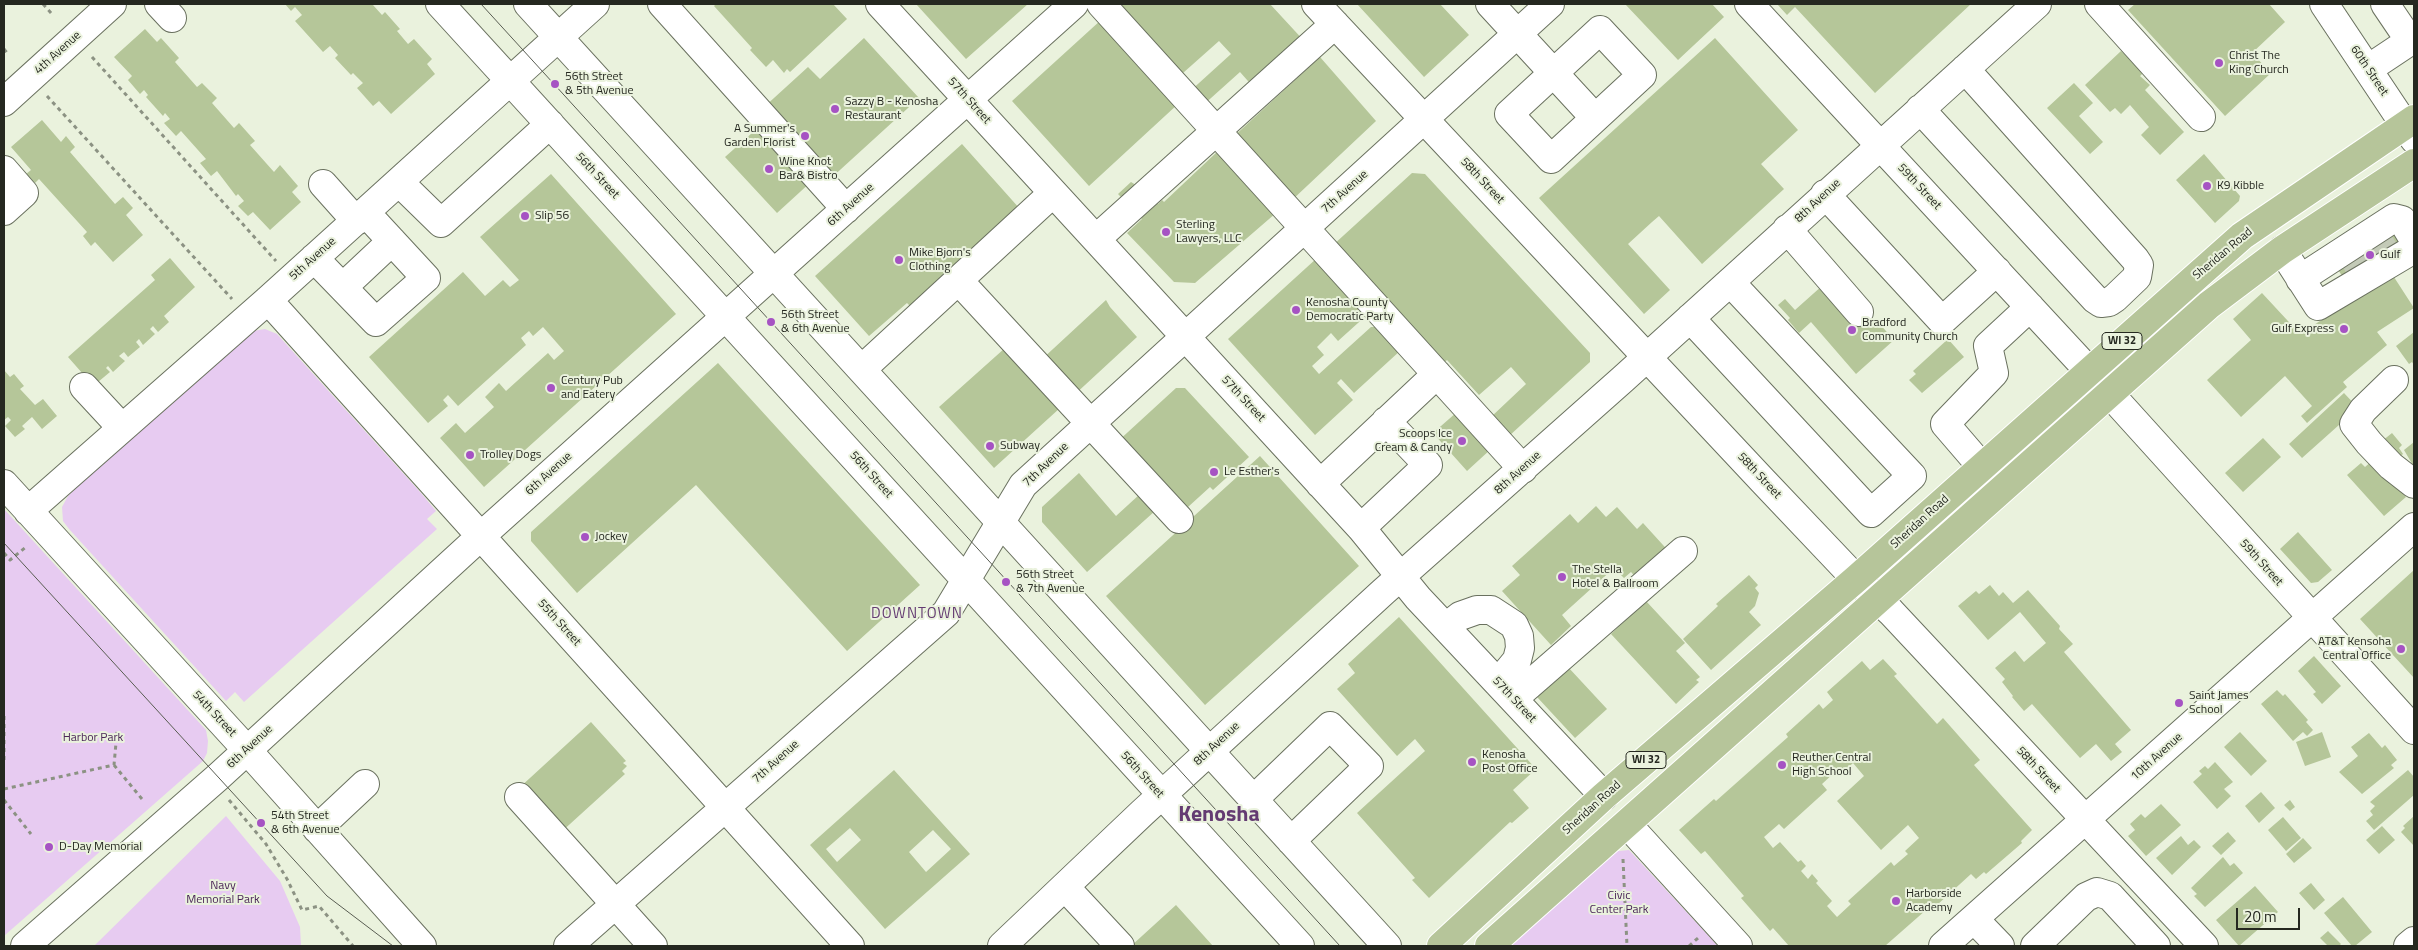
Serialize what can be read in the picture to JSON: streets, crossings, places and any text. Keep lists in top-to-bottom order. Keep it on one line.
{"streets":{"main road":["Sheridan Road","WI 32"],"street":["4th Avenue","60th Street","57th Street","56th Street","58th Street","59th Street","7th Avenue","8th Avenue","6th Avenue","5th Avenue","55th Street","54th Street","10th Avenue"]},"crossings":[["60th Street","Sheridan Road"],["57th Street","7th Avenue"],["57th Street","8th Avenue"],["57th Street","6th Avenue"],["57th Street","Sheridan Road"],["56th Street","7th Avenue"],["56th Street","8th Avenue"],["56th Street","6th Avenue"],["56th Street","5th Avenue"],["58th Street","7th Avenue"],["58th Street","8th Avenue"],["58th Street","Sheridan Road"],["58th Street","WI 32"],["58th Street","10th Avenue"],["59th Street","8th Avenue"],["59th Street","Sheridan Road"],["59th Street","WI 32"],["59th Street","10th Avenue"],["7th Avenue","55th Street"],["6th Avenue","55th Street"],["6th Avenue","54th Street"],["5th Avenue","55th Street"],["5th Avenue","54th Street"]],"districts":["DOWNTOWN","Kenosha"],"parks":["Harbor Park","Navy Memorial Park","Civic Center Park"],"places":["Christ The King Church","56th Street & 5th Avenue","Sazzy B - Kenosha Restaurant","A Summer's Garden Florist","Wine Knot Bar& Bistro","K9 Kibble","Slip 56","Sterling Lawyers, LLC","Gulf","Mike Bjorn's Clothing","Kenosha County Democratic Party","56th Street & 6th Avenue","Gulf Express","Bradford Community Church","Century Pub and Eatery","Scoops Ice Cream & Candy","Subway","Trolley Dogs","Le Esther's","Jockey","The Stella Hotel & Ballroom","56th Street & 7th Avenue","AT&T Kensoha Central Office","Saint James School","Kenosha Post Office","Reuther Central High School","54th Street & 6th Avenue","D-Day Memorial","Harborside Academy"],"scale_bar":"20 m"}
